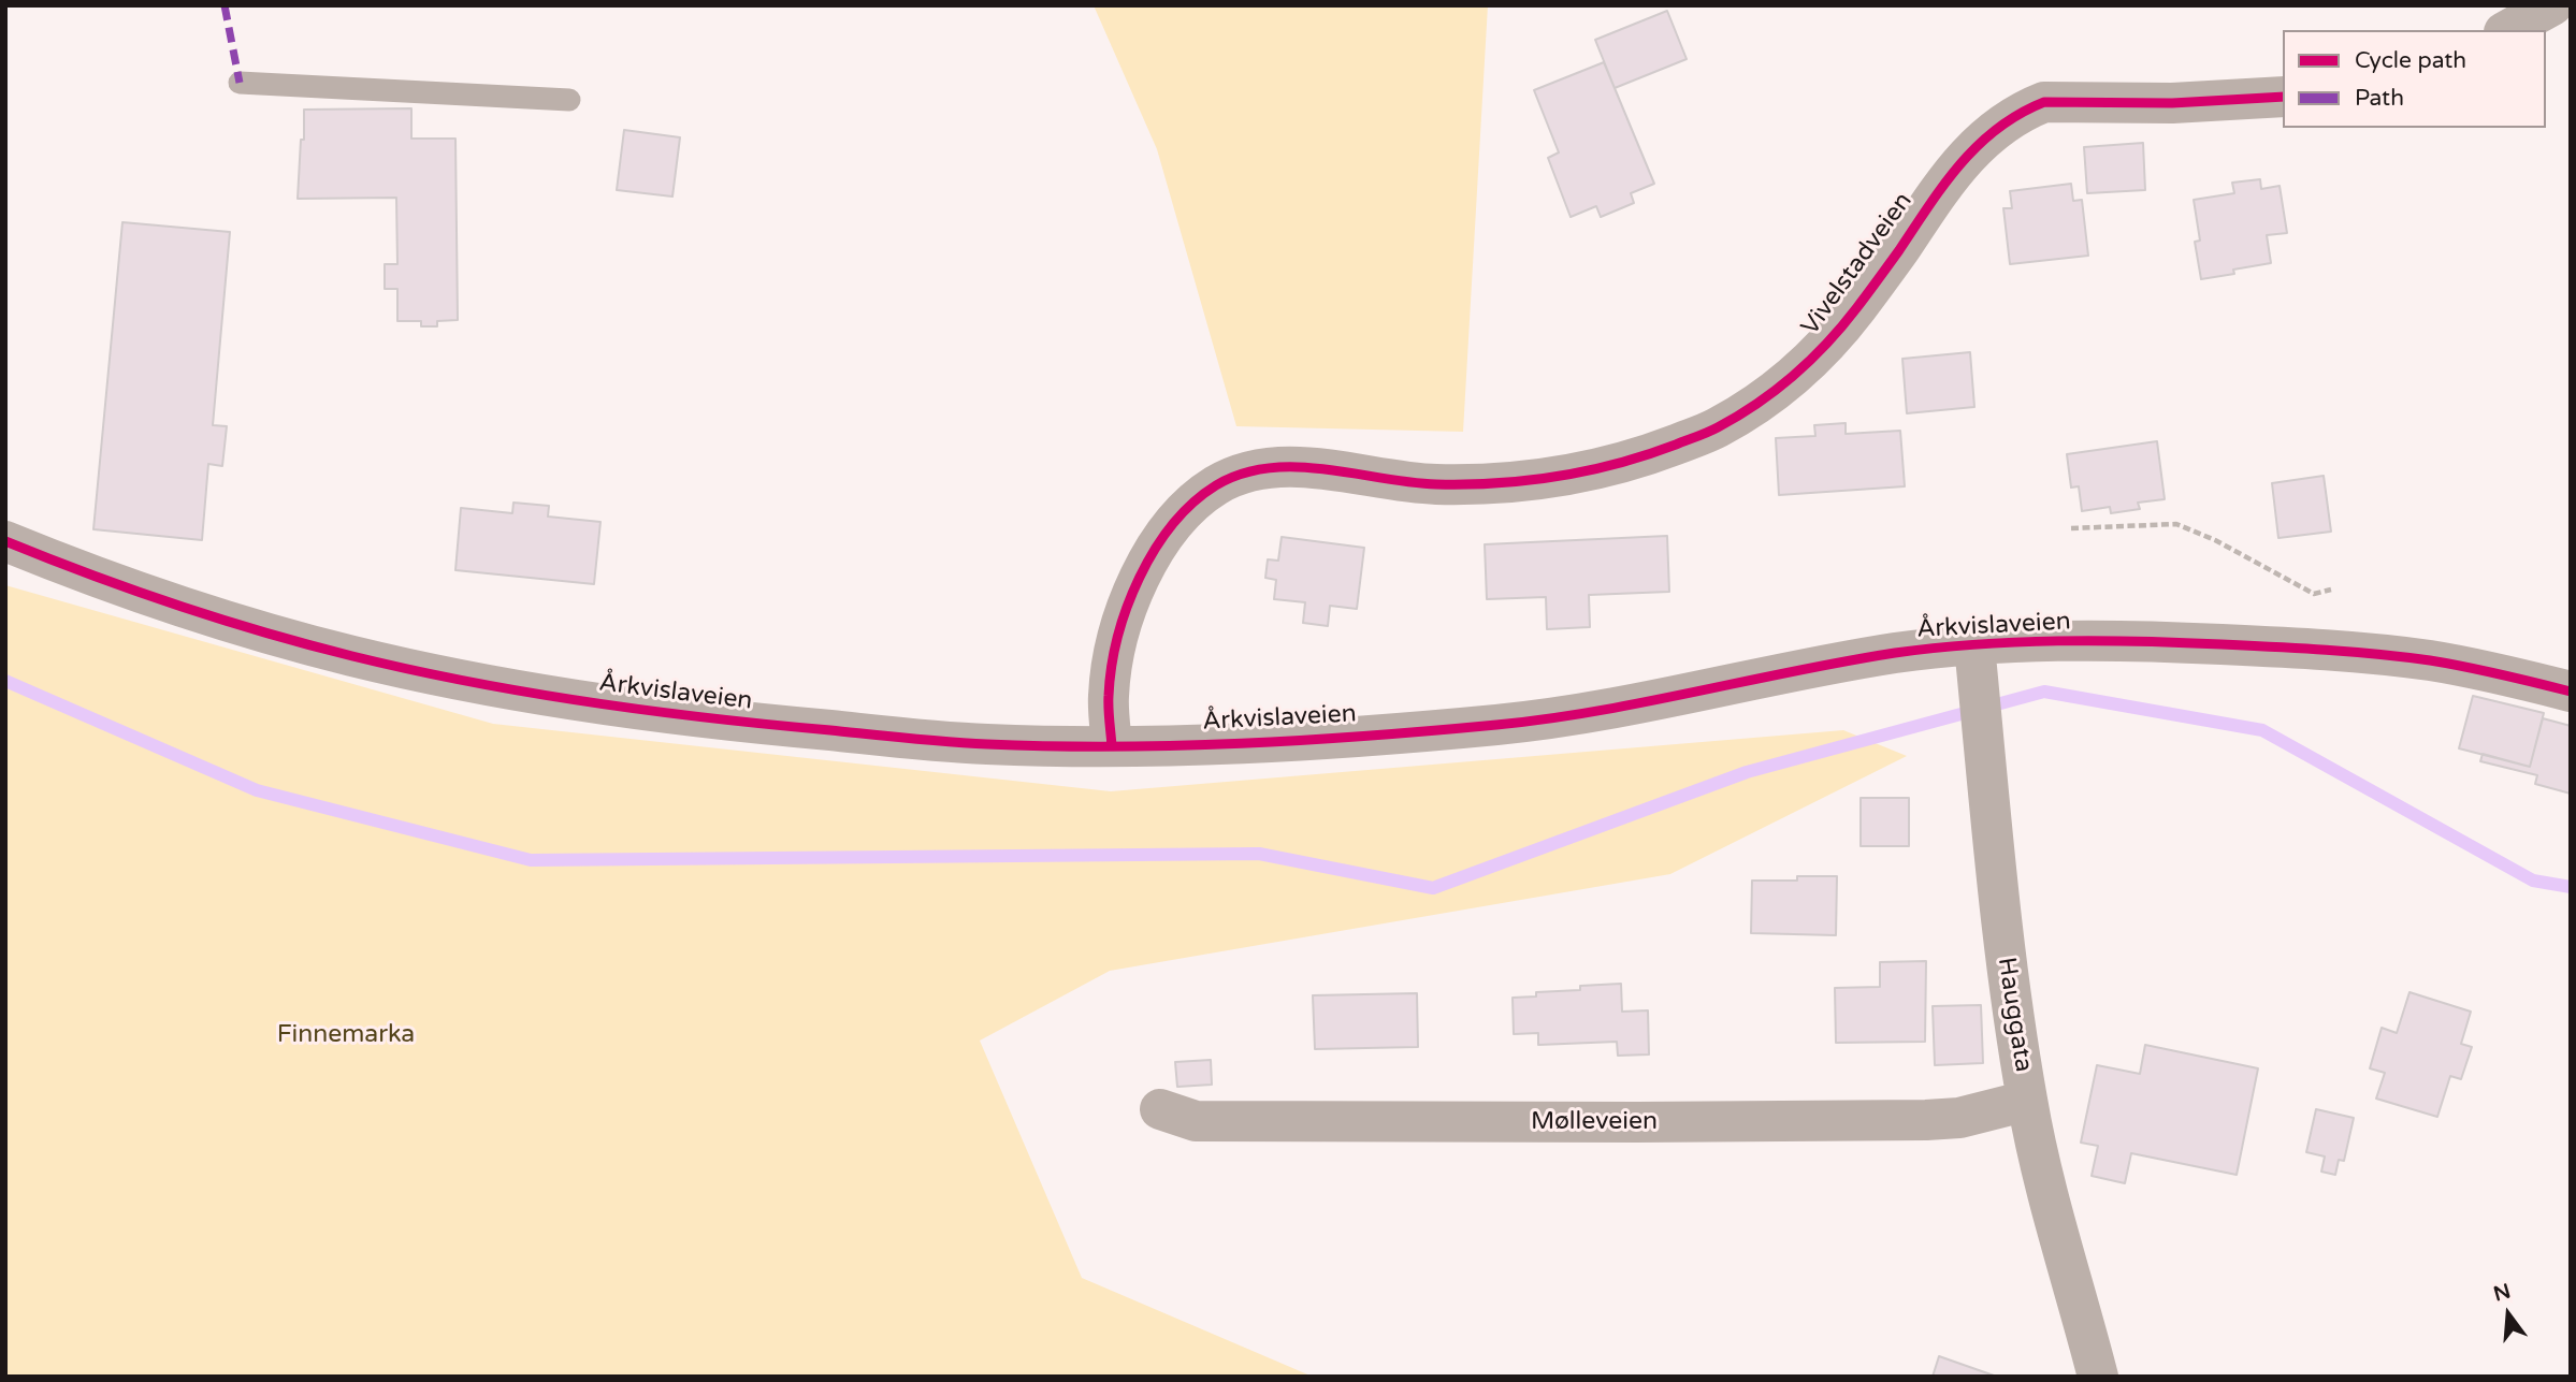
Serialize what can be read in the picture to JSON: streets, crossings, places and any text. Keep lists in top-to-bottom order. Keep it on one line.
{"streets":{"street":["Vivelstadveien","Årkvislaveien","Hauggata","Mølleveien"]},"crossings":[["Vivelstadveien","Årkvislaveien"],["Årkvislaveien","Hauggata"],["Hauggata","Mølleveien"]],"parks":["Finnemarka"],"legend":["Cycle path","Path"],"north":"top"}
